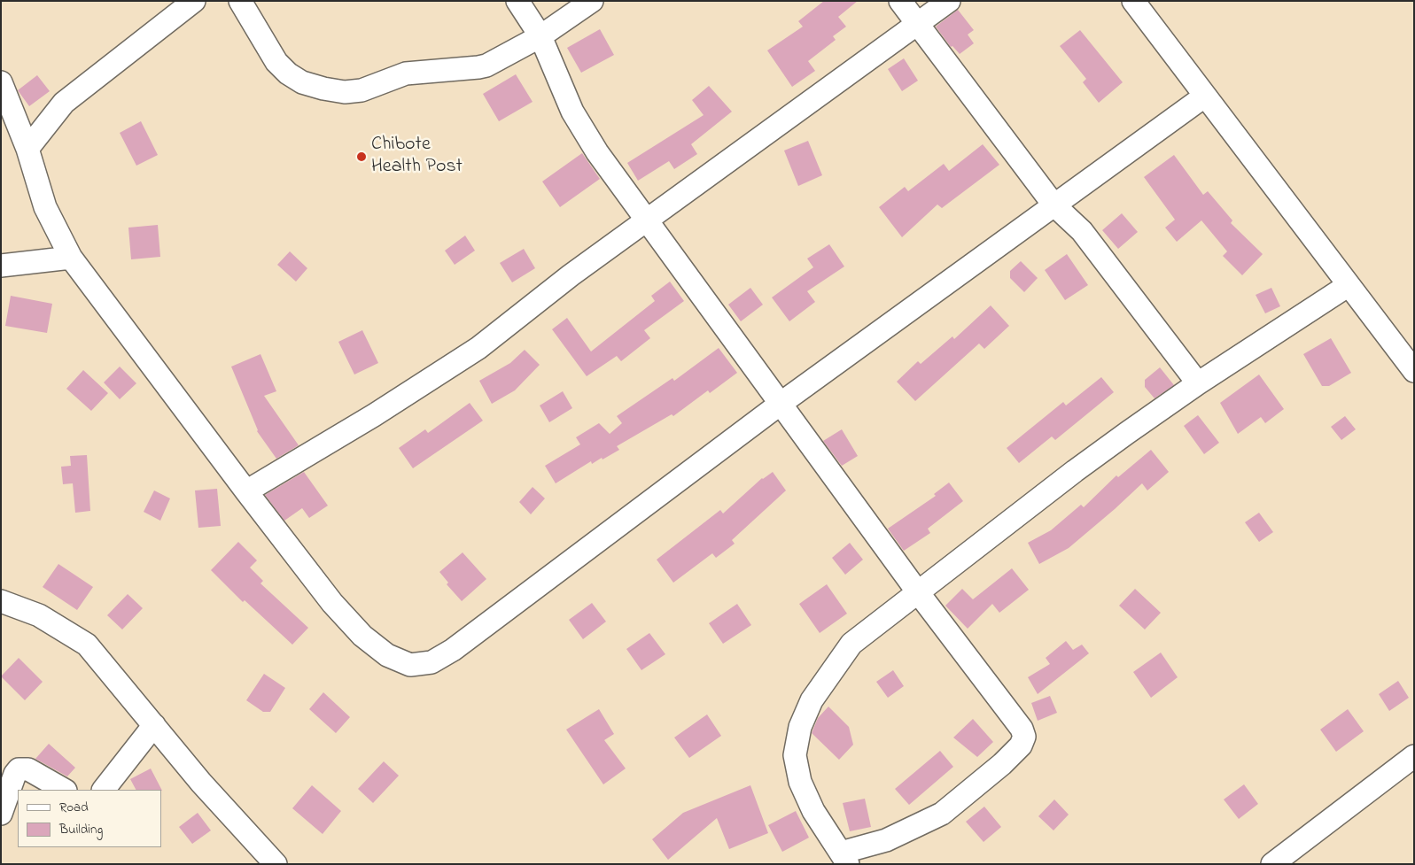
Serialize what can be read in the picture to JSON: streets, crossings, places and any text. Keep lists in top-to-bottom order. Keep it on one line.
{"places":["Chibote Health Post"],"legend":["Road","Building"]}
